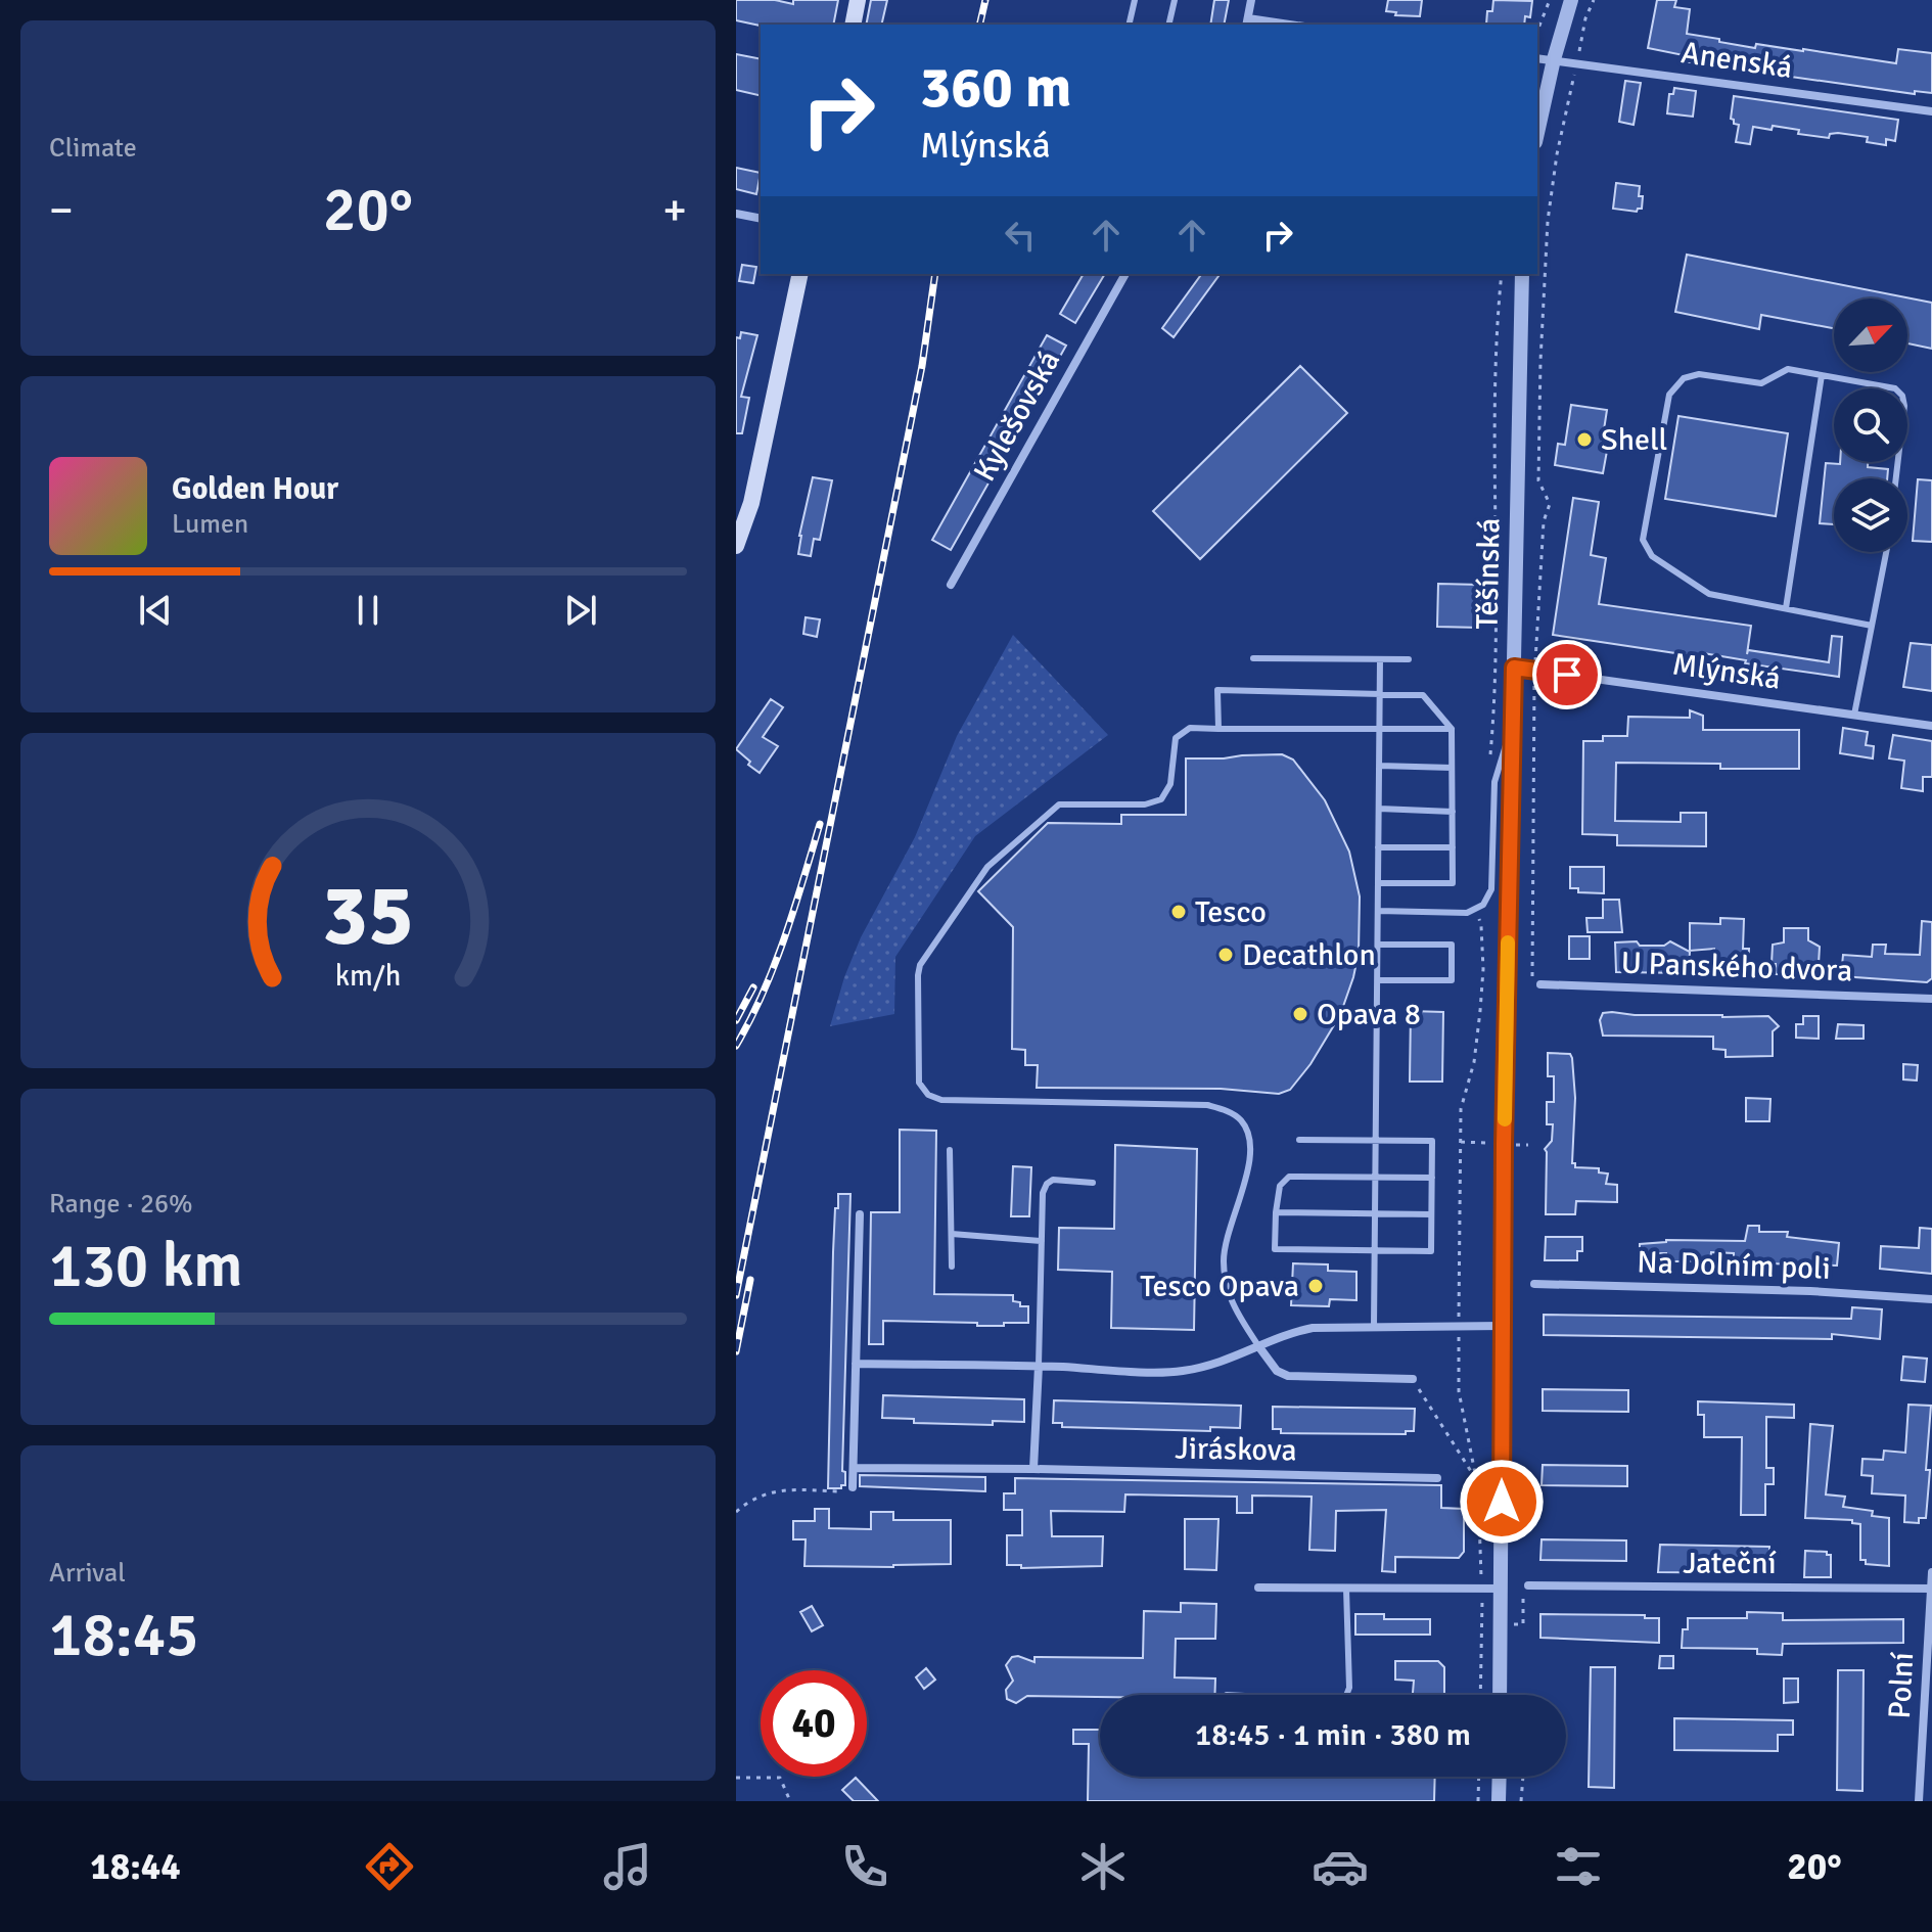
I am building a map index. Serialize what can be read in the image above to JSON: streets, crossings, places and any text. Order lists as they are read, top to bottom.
{
  "streets": {
    "street": [
      "Anenská",
      "Kylešovská",
      "Těšínská",
      "Mlýnská",
      "U Panského dvora",
      "Na Dolním poli",
      "Jiráskova",
      "Jateční",
      "Polní"
    ]
  },
  "crossings": [
    ["Těšínská", "Mlýnská"],
    ["Jateční", "Polní"]
  ],
  "places": [
    "Shell",
    "Tesco",
    "Decathlon",
    "Opava 8",
    "Tesco Opava"
  ],
  "north": "top right",
  "page": {
    "tile": [
      "Climate",
      ["Range · 26%", "130 km"],
      ["Arrival", "18:45"]
    ],
    "turn": ["360 m", "Mlýnská"],
    "heat": ["−", "20°", "+"],
    "song": ["Golden Hour", "Lumen"],
    "limit": "40",
    "trip": "18:45 · 1 min · 380 m",
    "tabs": ["18:44", "20°"],
    "gauge": ["35", "km/h"]
  }
}
